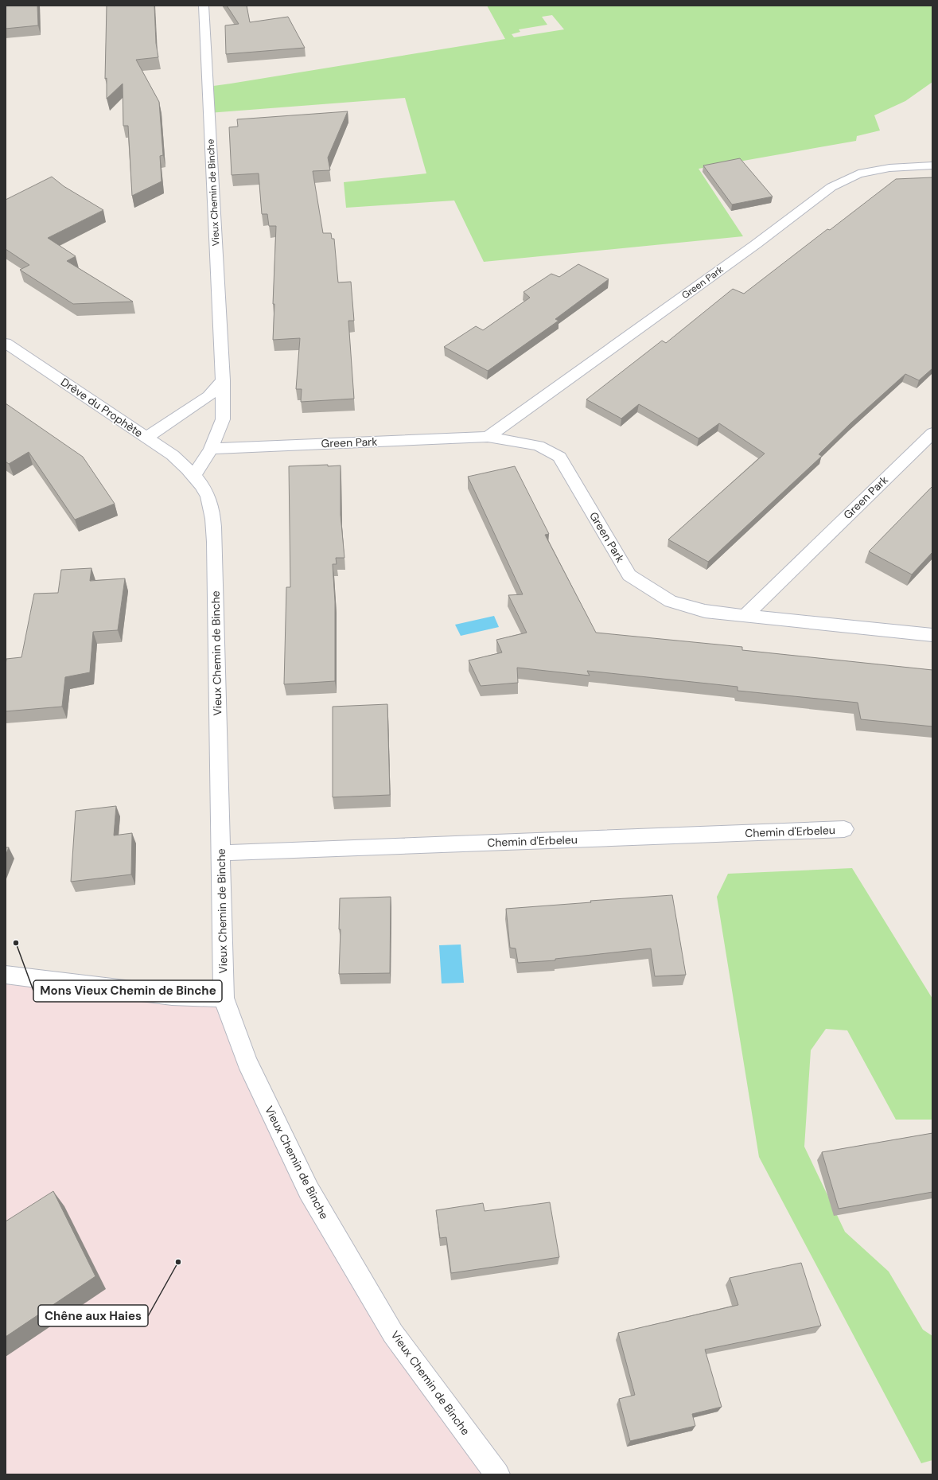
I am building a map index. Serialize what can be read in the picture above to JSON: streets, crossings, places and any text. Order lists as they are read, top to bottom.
{
  "streets": {
    "street": [
      "Vieux Chemin de Binche",
      "Green Park",
      "Drève du Prophète",
      "Chemin d'Erbeleu"
    ]
  },
  "crossings": [
    ["Vieux Chemin de Binche", "Green Park"],
    ["Vieux Chemin de Binche", "Drève du Prophète"],
    ["Vieux Chemin de Binche", "Chemin d'Erbeleu"]
  ],
  "places": ["Mons Vieux Chemin de Binche", "Chêne aux Haies"]
}
